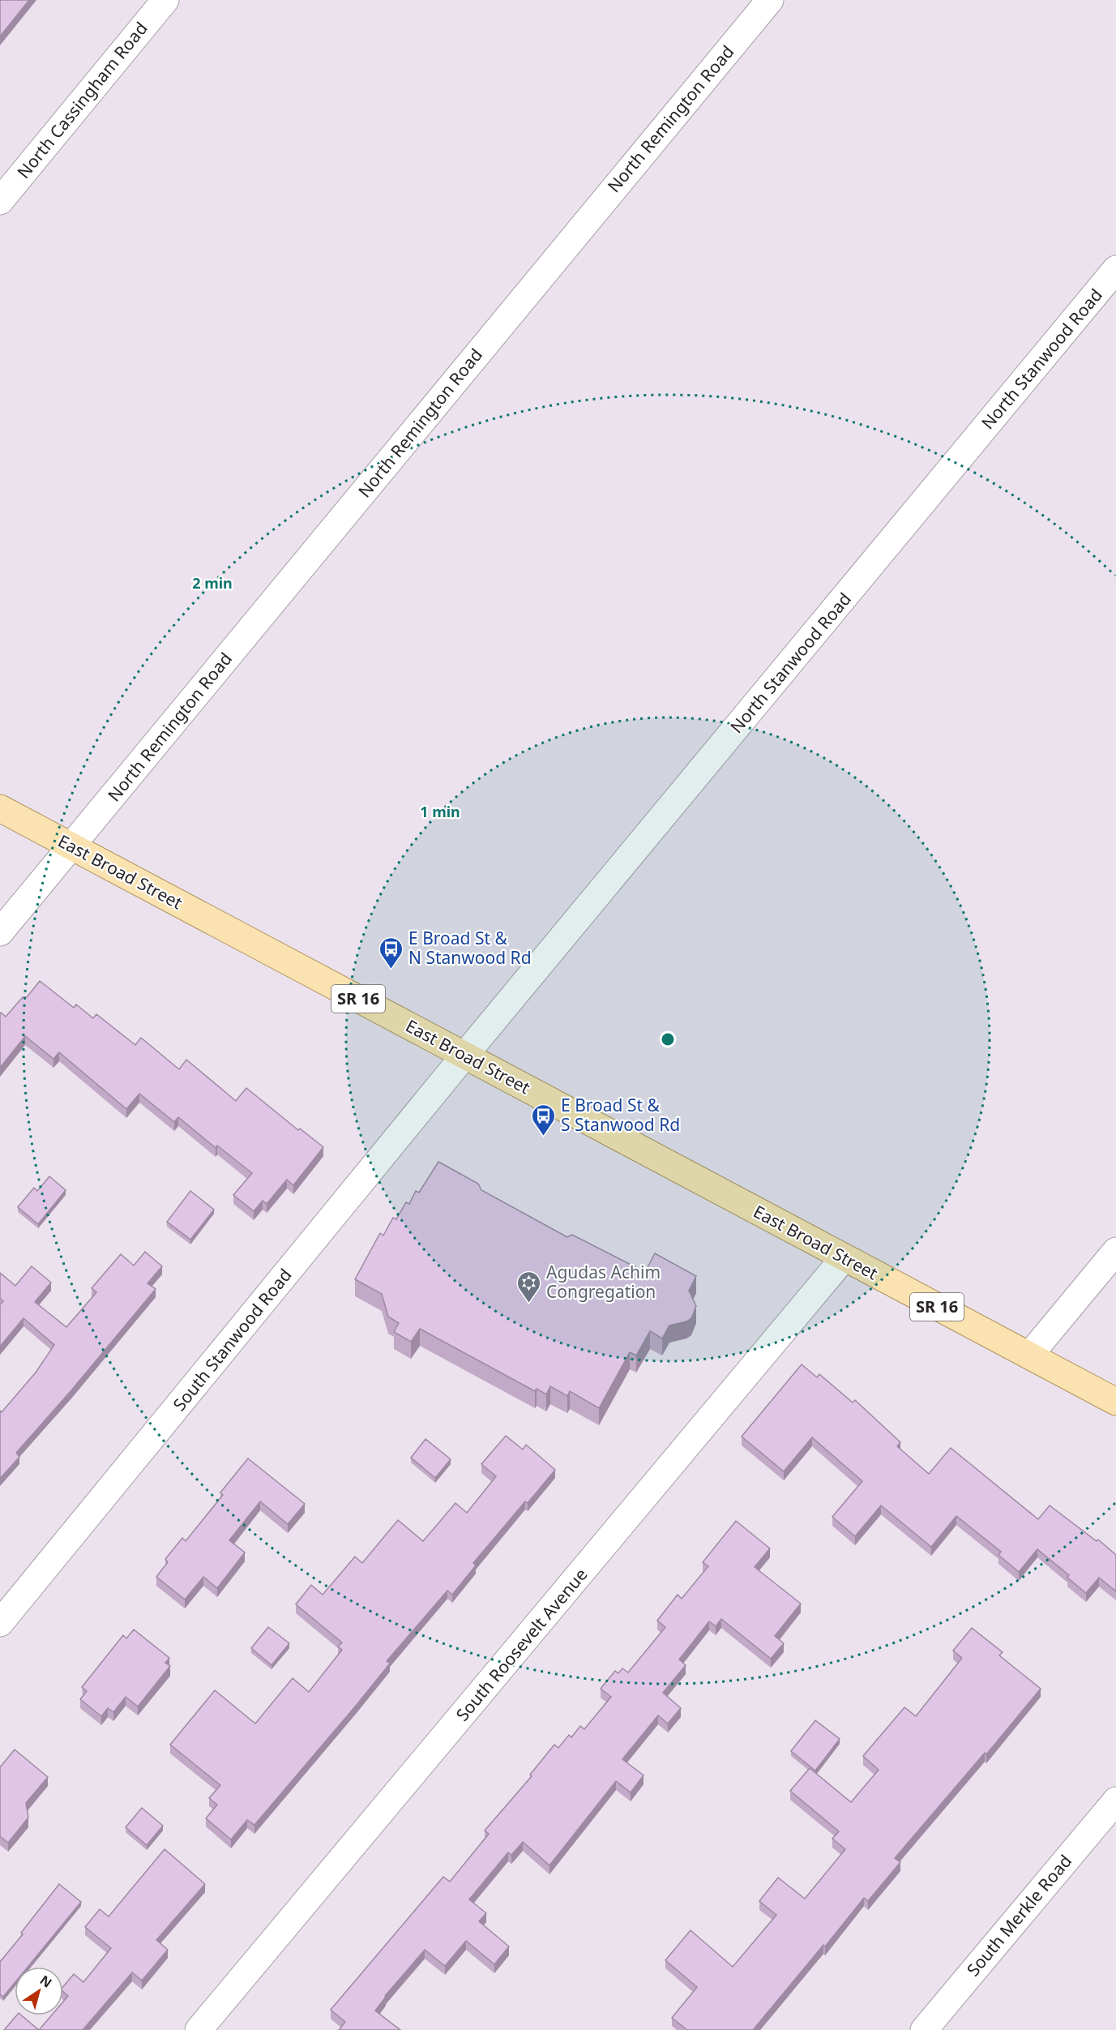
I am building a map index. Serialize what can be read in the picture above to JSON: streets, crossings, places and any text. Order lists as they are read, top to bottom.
{
  "streets": {
    "main road": ["East Broad Street", "SR 16"],
    "street": [
      "North Cassingham Road",
      "North Remington Road",
      "North Stanwood Road",
      "South Stanwood Road",
      "South Roosevelt Avenue",
      "South Merkle Road"
    ]
  },
  "crossings": [
    ["North Remington Road", "East Broad Street"],
    ["North Stanwood Road", "East Broad Street"],
    ["North Stanwood Road", "South Stanwood Road"],
    ["East Broad Street", "South Stanwood Road"],
    ["East Broad Street", "South Roosevelt Avenue"]
  ],
  "places": {
    "bus stop": ["E Broad St & N Stanwood Rd", "E Broad St & S Stanwood Rd"],
    "synagogue": ["Agudas Achim Congregation"]
  },
  "north": "top right",
  "rings": ["2 min", "1 min"]
}
